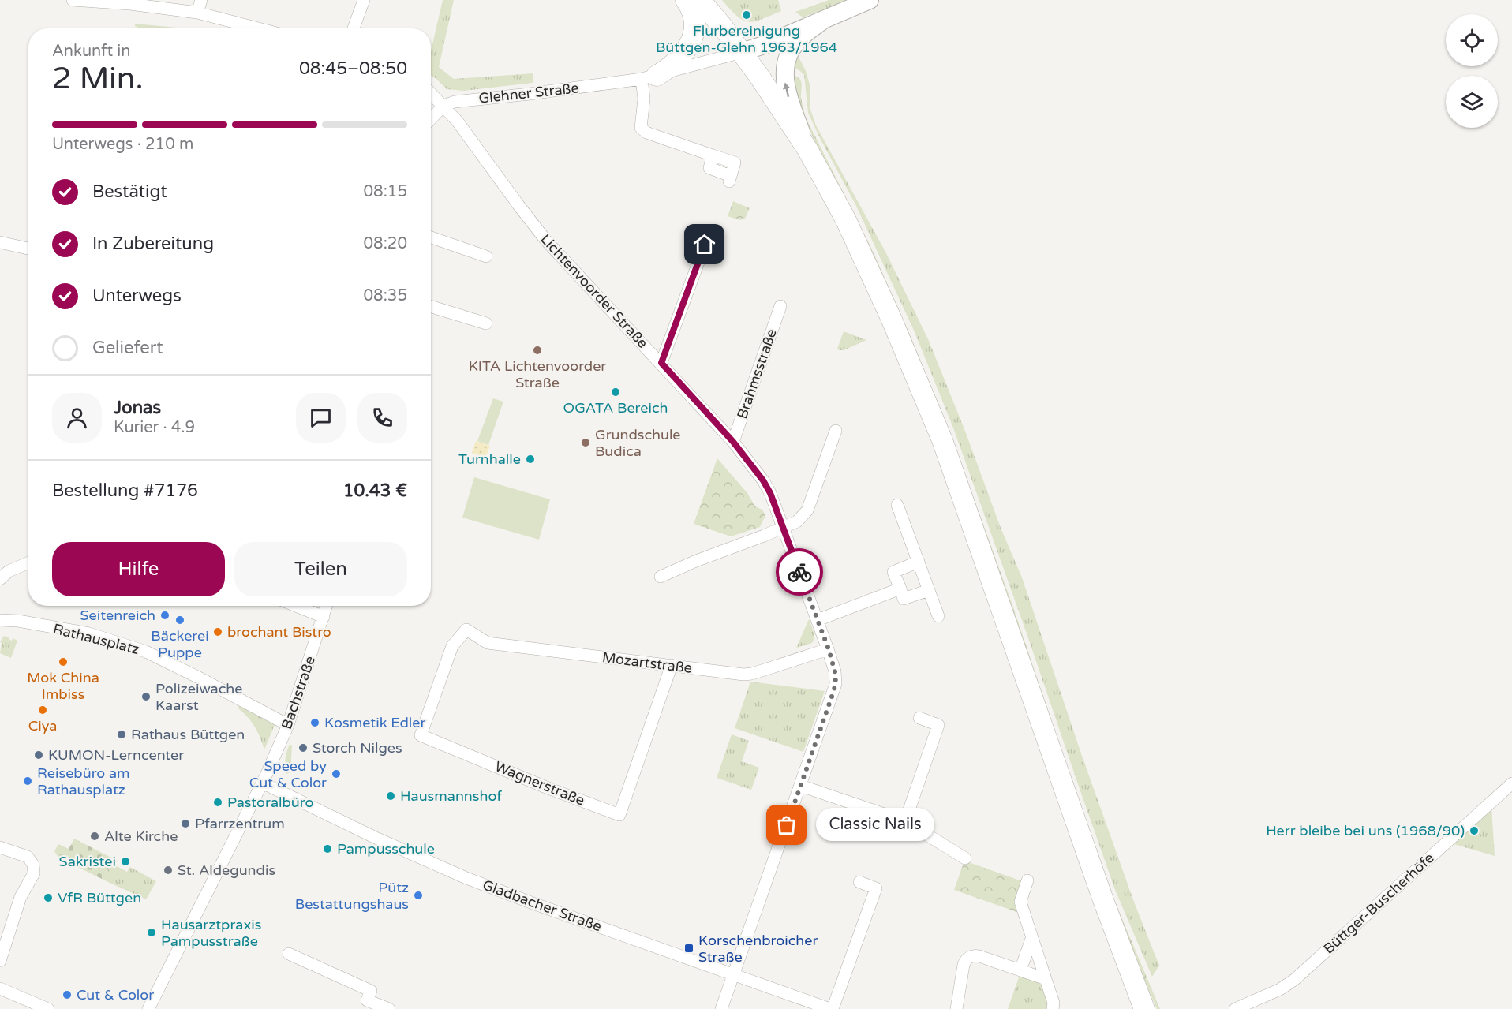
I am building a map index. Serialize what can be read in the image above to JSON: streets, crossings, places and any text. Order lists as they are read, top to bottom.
{
  "streets": {
    "street": [
      "Glehner Straße",
      "Lichtenvoorder Straße",
      "Brahmsstraße",
      "Rathausplatz",
      "Mozartstraße",
      "Bachstraße",
      "Wagnerstraße",
      "Büttger-Buscherhöfe",
      "Gladbacher Straße"
    ]
  },
  "crossings": [
    ["Glehner Straße", "Lichtenvoorder Straße"],
    ["Lichtenvoorder Straße", "Brahmsstraße"],
    ["Lichtenvoorder Straße", "Mozartstraße"],
    ["Lichtenvoorder Straße", "Gladbacher Straße"],
    ["Rathausplatz", "Bachstraße"],
    ["Mozartstraße", "Wagnerstraße"],
    ["Bachstraße", "Gladbacher Straße"]
  ],
  "places": {
    "other": [
      "Flurbereinigung Büttgen-Glehn 1963/1964",
      "KITA Lichtenvoorder Straße",
      "OGATA Bereich",
      "Grundschule Budica",
      "Turnhalle",
      "Seitenreich",
      "Bäckerei Puppe",
      "brochant Bistro",
      "Mok China Imbiss",
      "Polizeiwache Kaarst",
      "Ciya",
      "Kosmetik Edler",
      "Rathaus Büttgen",
      "Storch Nilges",
      "KUMON-Lerncenter",
      "Speed by Cut & Color",
      "Reisebüro am Rathausplatz",
      "Hausmannshof",
      "Pastoralbüro",
      "Pfarrzentrum",
      "Classic Nails",
      "Herr bleibe bei uns (1968/90)",
      "Alte Kirche",
      "Pampusschule",
      "Sakristei",
      "St. Aldegundis",
      "Pütz Bestattungshaus",
      "VfR Büttgen",
      "Hausarztpraxis Pampusstraße",
      "Cut & Color"
    ],
    "transit": ["Korschenbroicher Straße"]
  },
  "page": {
    "heading": ["2 Min.", "Ankunft in", "08:45–08:50"],
    "panel": [
      "Jonas",
      "Kurier · 4.9",
      "Bestellung #7176",
      "10.43 €"
    ],
    "bar": "Unterwegs · 210 m",
    "list": [
      ["Bestätigt", "08:15"],
      ["In Zubereitung", "08:20"],
      ["Unterwegs", "08:35"],
      "Geliefert"
    ],
    "buttons": ["Hilfe", "Teilen"],
    "bubble": "Classic Nails"
  }
}
